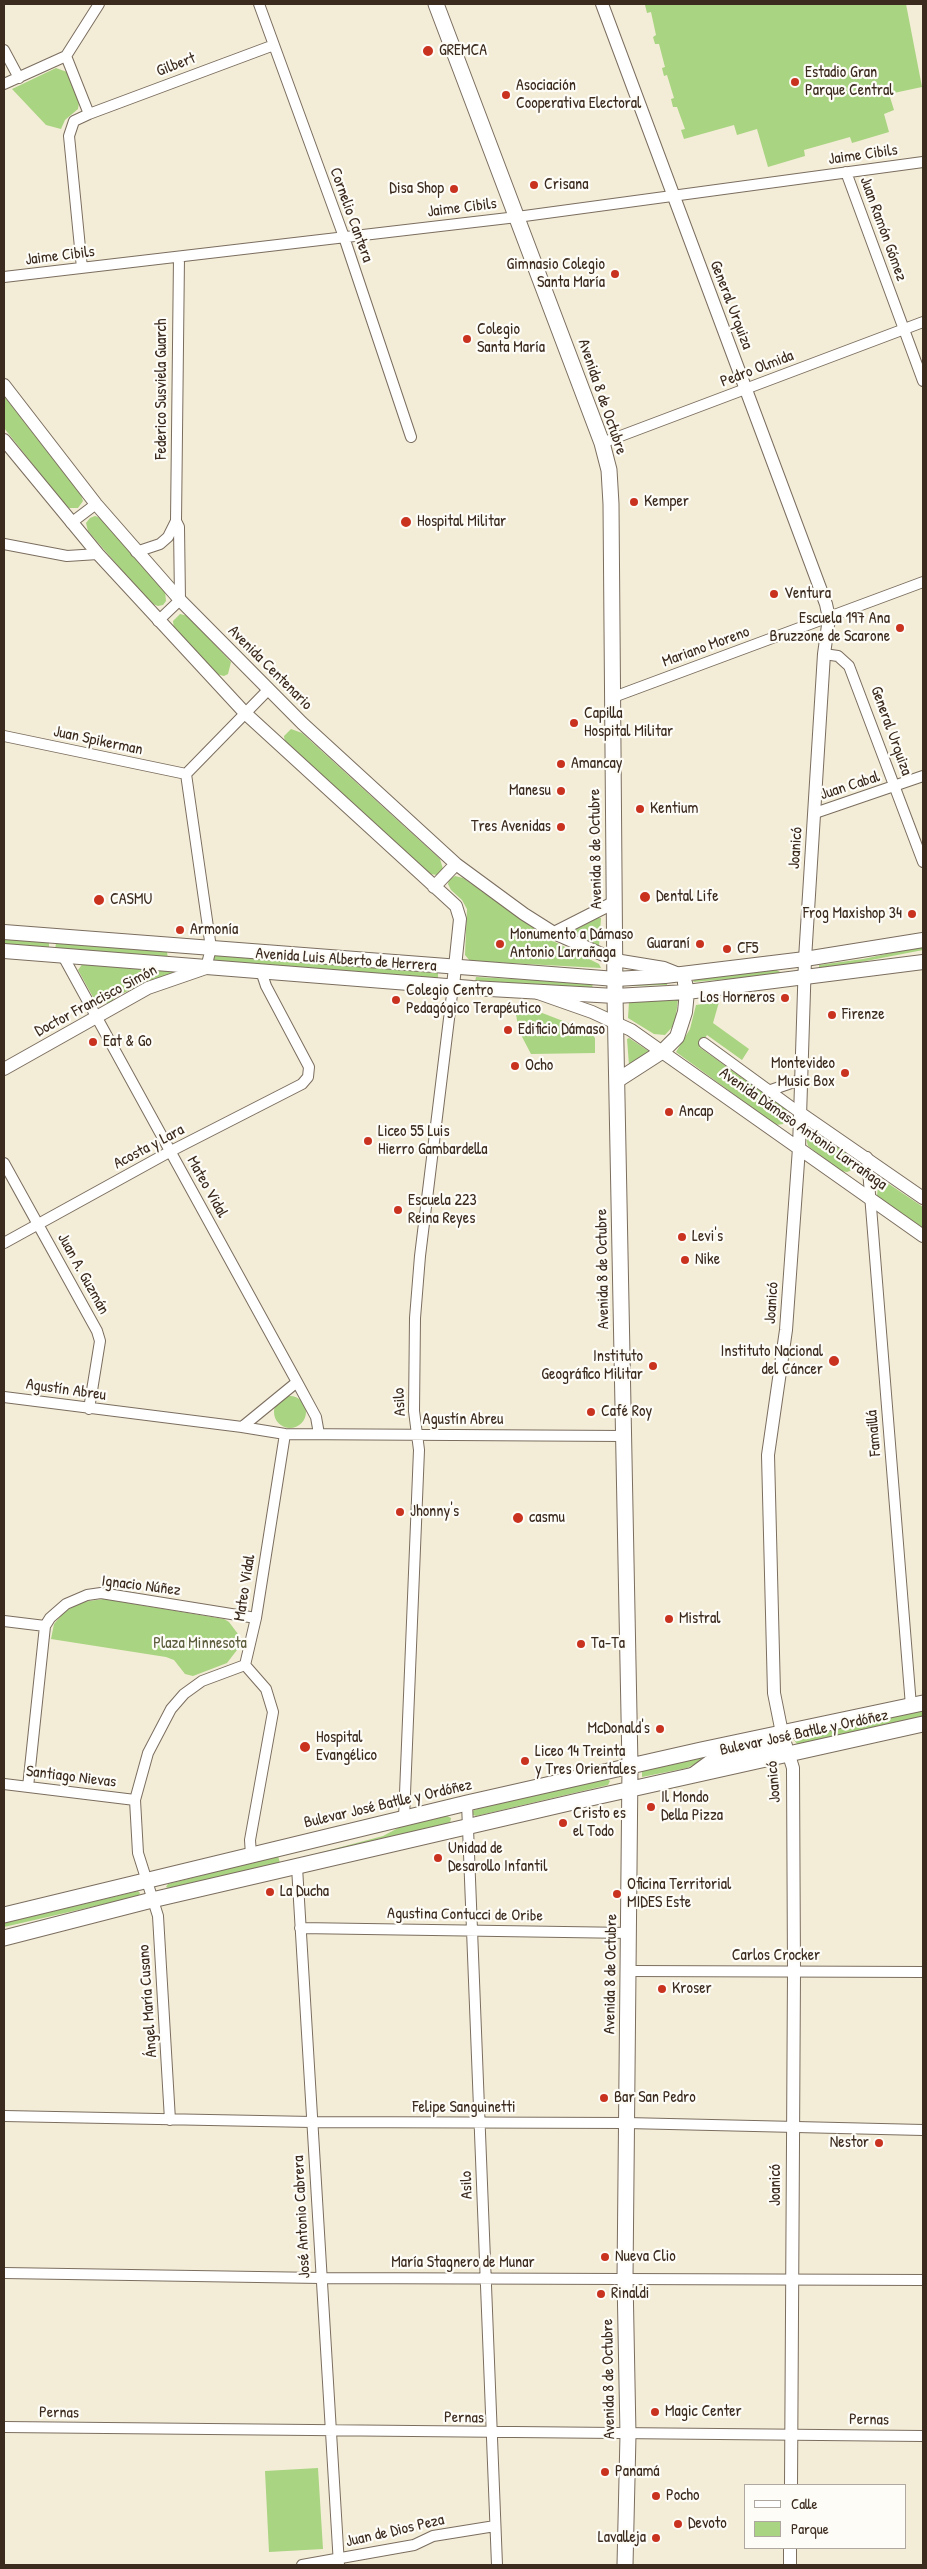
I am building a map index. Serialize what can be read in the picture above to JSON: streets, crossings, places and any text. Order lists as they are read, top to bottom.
{
  "streets": {
    "main road": ["Avenida 8 de Octubre", "Avenida Luis Alberto de Herrera", "Bulevar José Batlle y Ordóñez"],
    "street": [
      "Gilbert",
      "Jaime Cibils",
      "Cornelio Cantera",
      "Juan Ramón Gómez",
      "General Urquiza",
      "Pedro Olmida",
      "Federico Susviela Guarch",
      "Mariano Moreno",
      "Avenida Centenario",
      "Juan Spikerman",
      "Juan Cabal",
      "Joanicó",
      "Doctor Francisco Simón",
      "Avenida Dámaso Antonio Larrañaga",
      "Acosta y Lara",
      "Mateo Vidal",
      "Juan A. Guzmán",
      "Agustín Abreu",
      "Asilo",
      "Famaillá",
      "Ignacio Núñez",
      "Santiago Nievas",
      "Agustina Contucci de Oribe",
      "Carlos Crocker",
      "Ángel María Cusano",
      "Felipe Sanguinetti",
      "José Antonio Cabrera",
      "María Stagnero de Munar",
      "Pernas",
      "Juan de Dios Peza"
    ]
  },
  "crossings": [
    ["Gilbert", "Cornelio Cantera"],
    ["Jaime Cibils", "Cornelio Cantera"],
    ["Jaime Cibils", "Juan Ramón Gómez"],
    ["Jaime Cibils", "General Urquiza"],
    ["Jaime Cibils", "Federico Susviela Guarch"],
    ["Jaime Cibils", "Avenida 8 de Octubre"],
    ["Juan Ramón Gómez", "Pedro Olmida"],
    ["General Urquiza", "Pedro Olmida"],
    ["General Urquiza", "Mariano Moreno"],
    ["General Urquiza", "Juan Cabal"],
    ["General Urquiza", "Joanicó"],
    ["Pedro Olmida", "Avenida 8 de Octubre"],
    ["Federico Susviela Guarch", "Avenida Centenario"],
    ["Avenida 8 de Octubre", "Mariano Moreno"],
    ["Avenida 8 de Octubre", "Avenida Centenario"],
    ["Avenida 8 de Octubre", "Avenida Luis Alberto de Herrera"],
    ["Avenida 8 de Octubre", "Avenida Dámaso Antonio Larrañaga"],
    ["Avenida 8 de Octubre", "Agustín Abreu"],
    ["Avenida 8 de Octubre", "Bulevar José Batlle y Ordóñez"],
    ["Avenida 8 de Octubre", "Agustina Contucci de Oribe"],
    ["Avenida 8 de Octubre", "Carlos Crocker"],
    ["Avenida 8 de Octubre", "Felipe Sanguinetti"],
    ["Avenida 8 de Octubre", "María Stagnero de Munar"],
    ["Avenida 8 de Octubre", "Pernas"],
    ["Mariano Moreno", "Joanicó"],
    ["Avenida Centenario", "Avenida Luis Alberto de Herrera"],
    ["Juan Cabal", "Joanicó"],
    ["Joanicó", "Avenida Luis Alberto de Herrera"],
    ["Joanicó", "Avenida Dámaso Antonio Larrañaga"],
    ["Joanicó", "Bulevar José Batlle y Ordóñez"],
    ["Joanicó", "Carlos Crocker"],
    ["Joanicó", "Felipe Sanguinetti"],
    ["Joanicó", "María Stagnero de Munar"],
    ["Joanicó", "Pernas"],
    ["Avenida Luis Alberto de Herrera", "Doctor Francisco Simón"],
    ["Avenida Luis Alberto de Herrera", "Avenida Dámaso Antonio Larrañaga"],
    ["Avenida Luis Alberto de Herrera", "Acosta y Lara"],
    ["Avenida Luis Alberto de Herrera", "Mateo Vidal"],
    ["Avenida Luis Alberto de Herrera", "Asilo"],
    ["Doctor Francisco Simón", "Mateo Vidal"],
    ["Avenida Dámaso Antonio Larrañaga", "Famaillá"],
    ["Acosta y Lara", "Mateo Vidal"],
    ["Acosta y Lara", "Juan A. Guzmán"],
    ["Mateo Vidal", "Agustín Abreu"],
    ["Mateo Vidal", "Ignacio Núñez"],
    ["Mateo Vidal", "Ángel María Cusano"],
    ["Juan A. Guzmán", "Agustín Abreu"],
    ["Agustín Abreu", "Asilo"],
    ["Asilo", "Bulevar José Batlle y Ordóñez"],
    ["Asilo", "Agustina Contucci de Oribe"],
    ["Asilo", "Felipe Sanguinetti"],
    ["Asilo", "María Stagnero de Munar"],
    ["Asilo", "Pernas"],
    ["Asilo", "Juan de Dios Peza"],
    ["Famaillá", "Bulevar José Batlle y Ordóñez"],
    ["Bulevar José Batlle y Ordóñez", "Ángel María Cusano"],
    ["Bulevar José Batlle y Ordóñez", "José Antonio Cabrera"],
    ["Santiago Nievas", "Ángel María Cusano"],
    ["Agustina Contucci de Oribe", "José Antonio Cabrera"],
    ["Ángel María Cusano", "Felipe Sanguinetti"],
    ["Felipe Sanguinetti", "José Antonio Cabrera"],
    ["José Antonio Cabrera", "María Stagnero de Munar"],
    ["José Antonio Cabrera", "Pernas"],
    ["José Antonio Cabrera", "Juan de Dios Peza"]
  ],
  "parks": ["Plaza Minnesota"],
  "places": [
    "GREMCA",
    "Estadio Gran Parque Central",
    "Asociación Cooperativa Electoral",
    "Crisana",
    "Disa Shop",
    "Gimnasio Colegio Santa María",
    "Colegio Santa María",
    "Kemper",
    "Hospital Militar",
    "Ventura",
    "Escuela 197 Ana Bruzzone de Scarone",
    "Capilla Hospital Militar",
    "Amancay",
    "Manesu",
    "Kentium",
    "Tres Avenidas",
    "Dental Life",
    "CASMU",
    "Frog Maxishop 34",
    "Armonía",
    "Monumento a Dámaso Antonio Larrañaga",
    "Guaraní",
    "CF5",
    "Los Horneros",
    "Colegio Centro Pedagógico Terapéutico",
    "Firenze",
    "Edificio Dámaso",
    "Eat & Go",
    "Ocho",
    "Montevideo Music Box",
    "Ancap",
    "Liceo 55 Luis Hierro Gambardella",
    "Escuela 223 Reina Reyes",
    "Levi's",
    "Nike",
    "Instituto Nacional del Cáncer",
    "Instituto Geográfico Militar",
    "Café Roy",
    "Jhonny's",
    "casmu",
    "Mistral",
    "Ta-Ta",
    "McDonald's",
    "Hospital Evangélico",
    "Liceo 14 Treinta y Tres Orientales",
    "Il Mondo Della Pizza",
    "Cristo es el Todo",
    "Unidad de Desarollo Infantil",
    "La Ducha",
    "Oficina Territorial MIDES Este",
    "Kroser",
    "Bar San Pedro",
    "Nestor",
    "Nueva Clio",
    "Rinaldi",
    "Magic Center",
    "Panamá",
    "Pocho",
    "Devoto",
    "Lavalleja"
  ],
  "legend": ["Calle", "Parque"]
}
